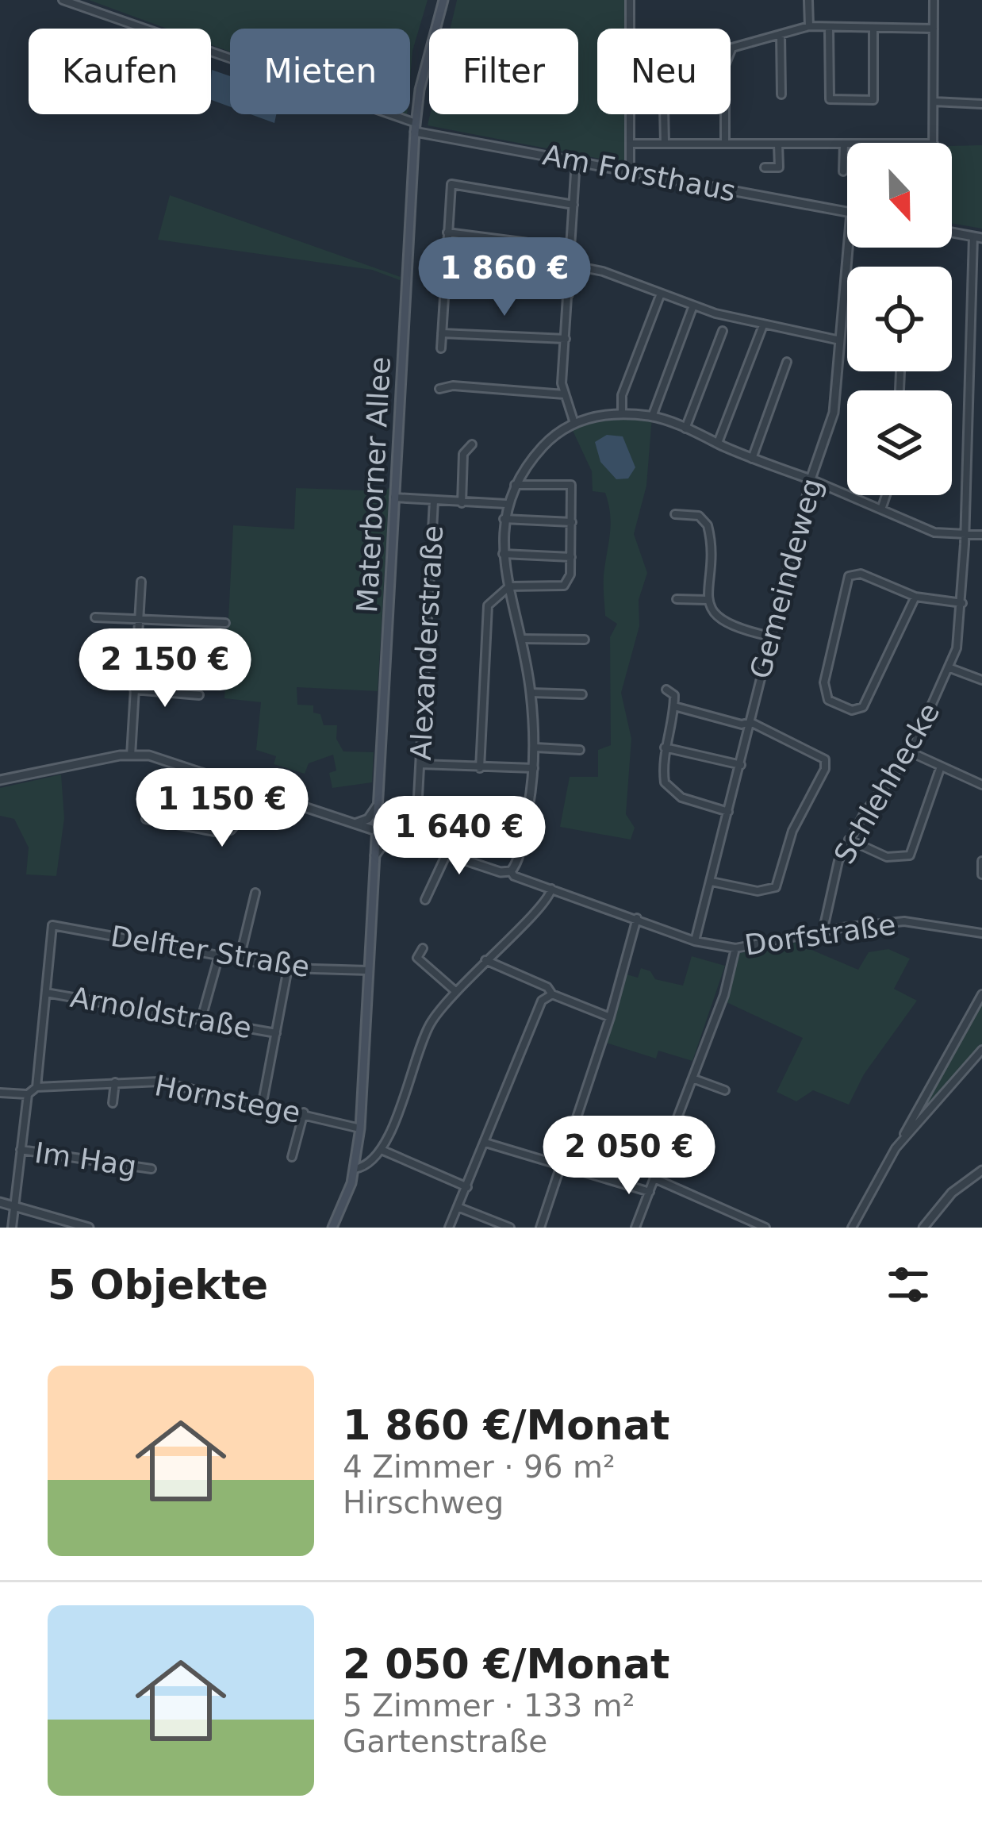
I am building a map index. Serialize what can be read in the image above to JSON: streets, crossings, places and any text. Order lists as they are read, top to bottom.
{
  "streets": {
    "main road": ["Materborner Allee"],
    "street": [
      "Am Forsthaus",
      "Gemeindeweg",
      "Alexanderstraße",
      "Schlehhecke",
      "Dorfstraße",
      "Delfter Straße",
      "Arnoldstraße",
      "Hornstege",
      "Im Hag"
    ]
  },
  "crossings": [
    ["Am Forsthaus", "Materborner Allee"],
    ["Materborner Allee", "Dorfstraße"],
    ["Materborner Allee", "Delfter Straße"],
    ["Materborner Allee", "Hornstege"],
    ["Gemeindeweg", "Dorfstraße"],
    ["Alexanderstraße", "Dorfstraße"],
    ["Schlehhecke", "Dorfstraße"],
    ["Delfter Straße", "Arnoldstraße"]
  ],
  "north": "bottom",
  "page": {
    "chip": [
      "Kaufen",
      "Mieten",
      "Filter",
      "Neu"
    ],
    "price": [
      "1 860 €",
      "2 150 €",
      "1 150 €",
      "1 640 €",
      "2 050 €"
    ],
    "heading": "5 Objekte",
    "list": [
      {
        "name": "1 860 €/Monat",
        "note": "4 Zimmer · 96 m² · Hirschweg"
      },
      {
        "name": "2 050 €/Monat",
        "note": "5 Zimmer · 133 m² · Gartenstraße"
      }
    ]
  }
}
